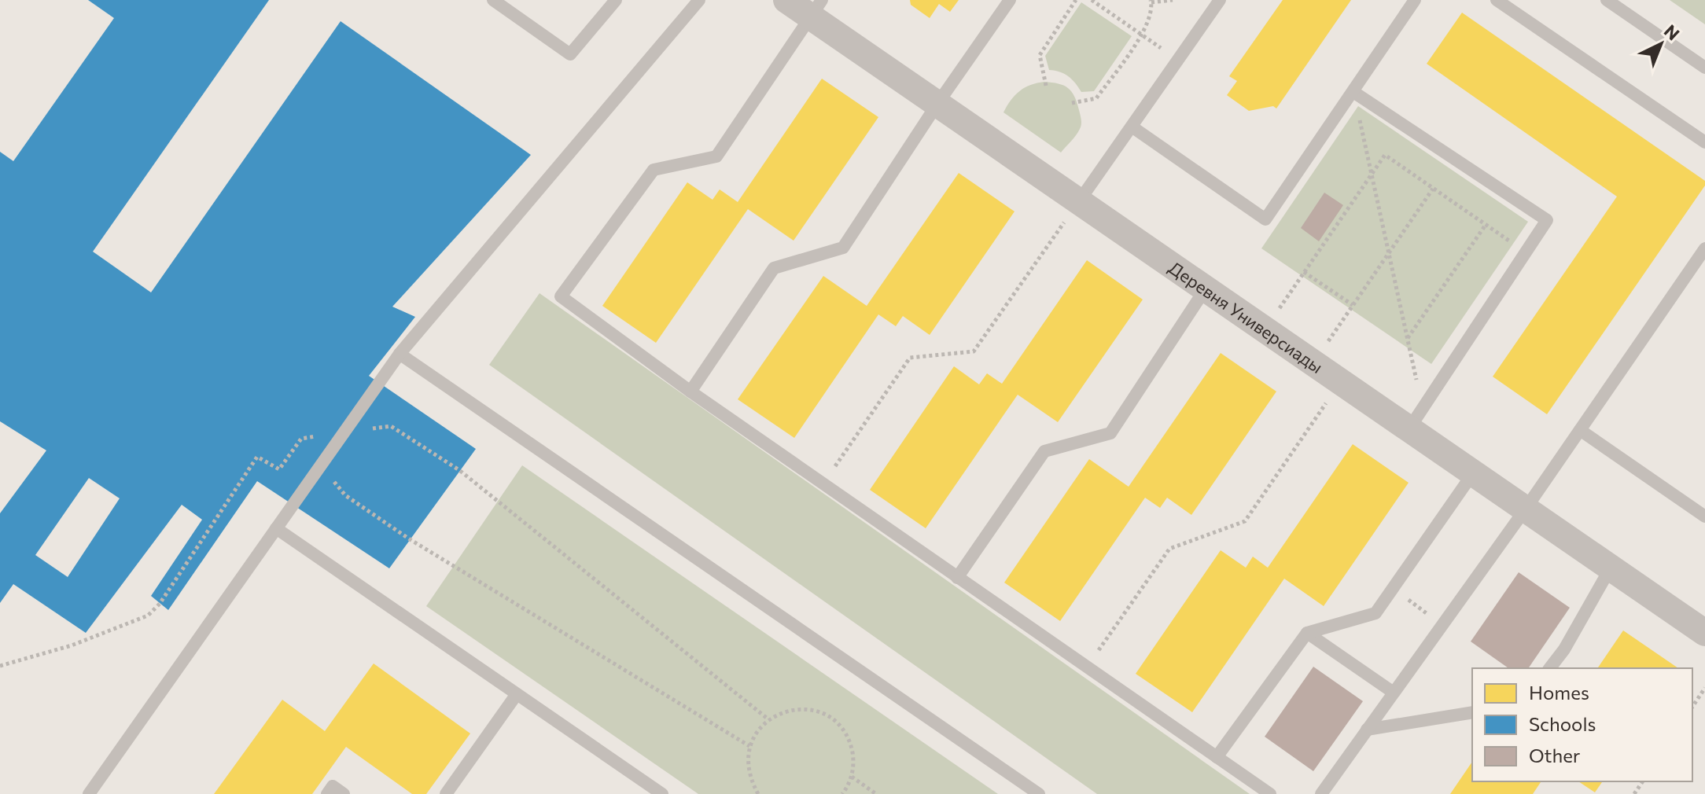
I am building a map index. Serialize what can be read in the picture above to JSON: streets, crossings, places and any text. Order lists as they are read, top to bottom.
{
  "streets": {
    "street": ["Деревня Универсиады"]
  },
  "legend": ["Homes", "Schools", "Other"],
  "north": "top right"
}
